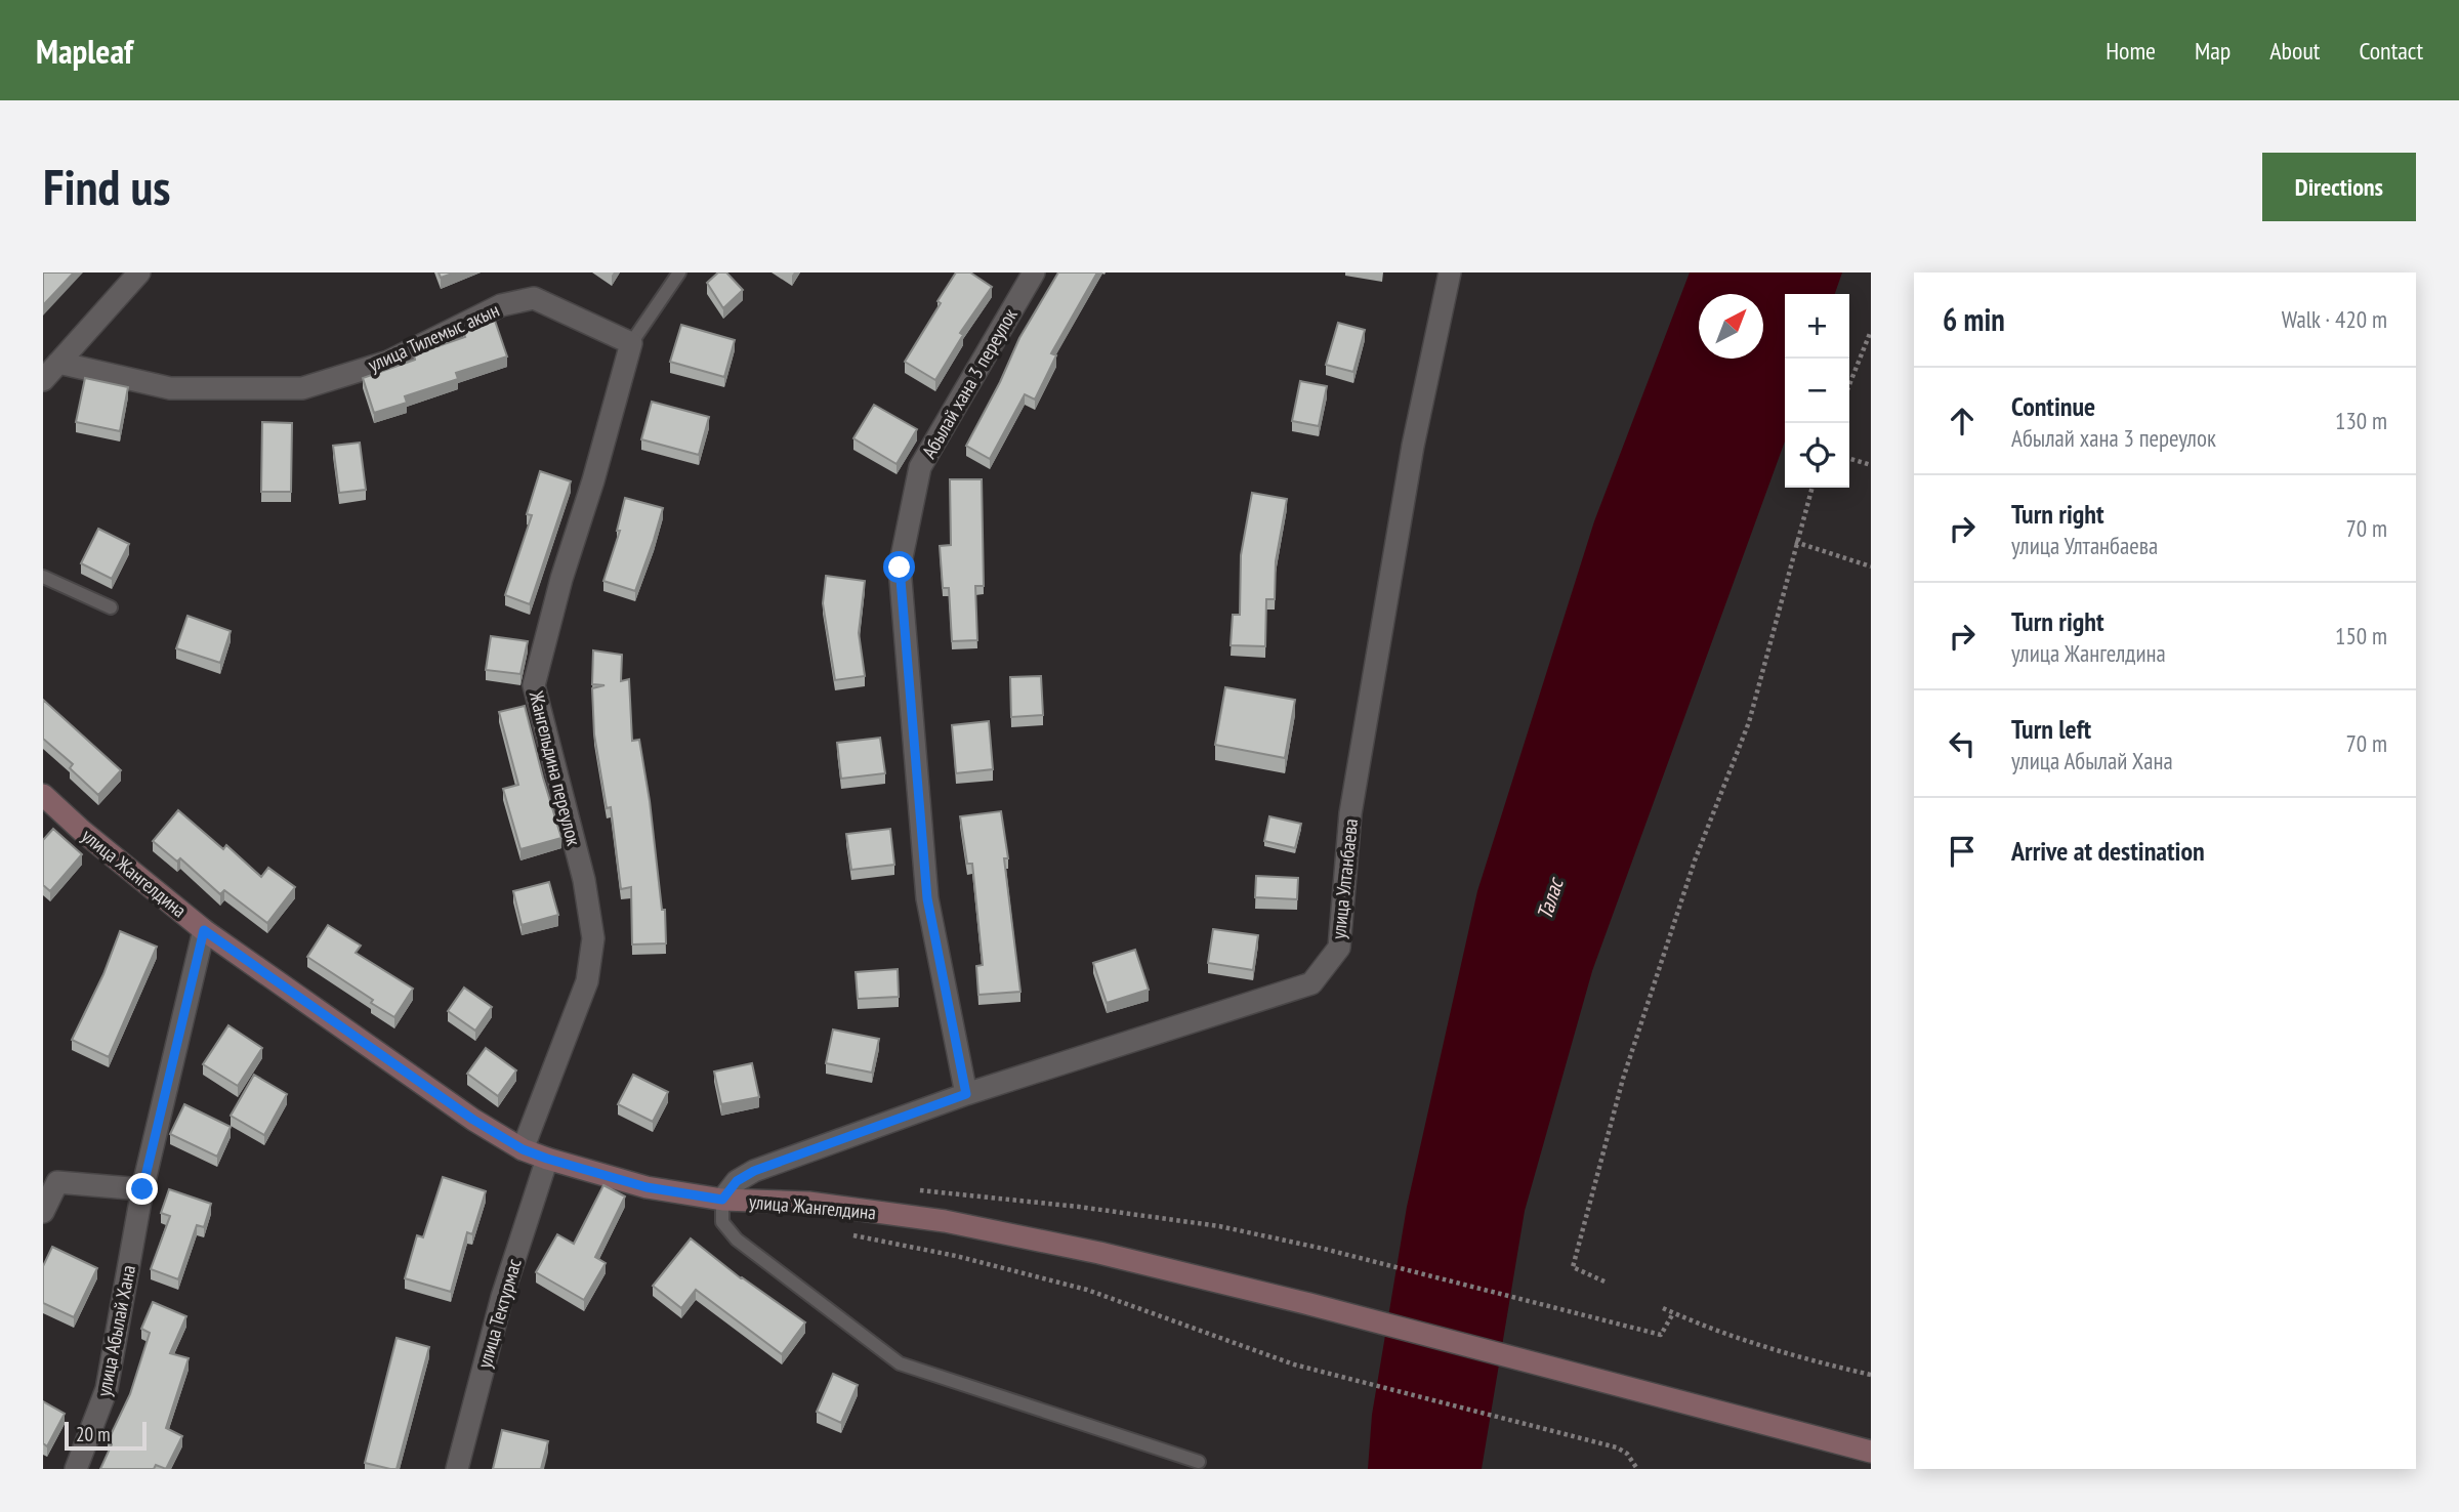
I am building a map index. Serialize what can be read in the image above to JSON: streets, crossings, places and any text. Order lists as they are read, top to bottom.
{
  "streets": {
    "street": [
      "улица Тилемыс акын",
      "Абылай хана 3 переулок",
      "Жангельдина переулок",
      "улица Жангелдина",
      "улица Ултанбаева",
      "улица Тектурмас",
      "улица Абылай Хана"
    ]
  },
  "crossings": [
    ["улица Тилемыс акын", "Жангельдина переулок"],
    ["Абылай хана 3 переулок", "улица Ултанбаева"],
    ["Жангельдина переулок", "улица Жангелдина"],
    ["улица Жангелдина", "улица Ултанбаева"],
    ["улица Жангелдина", "улица Тектурмас"],
    ["улица Жангелдина", "улица Абылай Хана"]
  ],
  "water": ["Талас"],
  "scale_bar": "20 m",
  "north": "top right",
  "page": {
    "header": "Mapleaf",
    "nav": [
      "Home",
      "Map",
      "About",
      "Contact"
    ],
    "buttons": "Directions",
    "title": "Find us",
    "heading": ["6 min", "Walk · 420 m"],
    "map_buttons": ["+", "−"],
    "list": [
      ["Continue", "Абылай хана 3 переулок", "130 m"],
      ["Turn right", "улица Ултанбаева", "70 m"],
      ["Turn right", "улица Жангелдина", "150 m"],
      ["Turn left", "улица Абылай Хана", "70 m"],
      "Arrive at destination"
    ],
    "scale": "20 m"
  }
}
